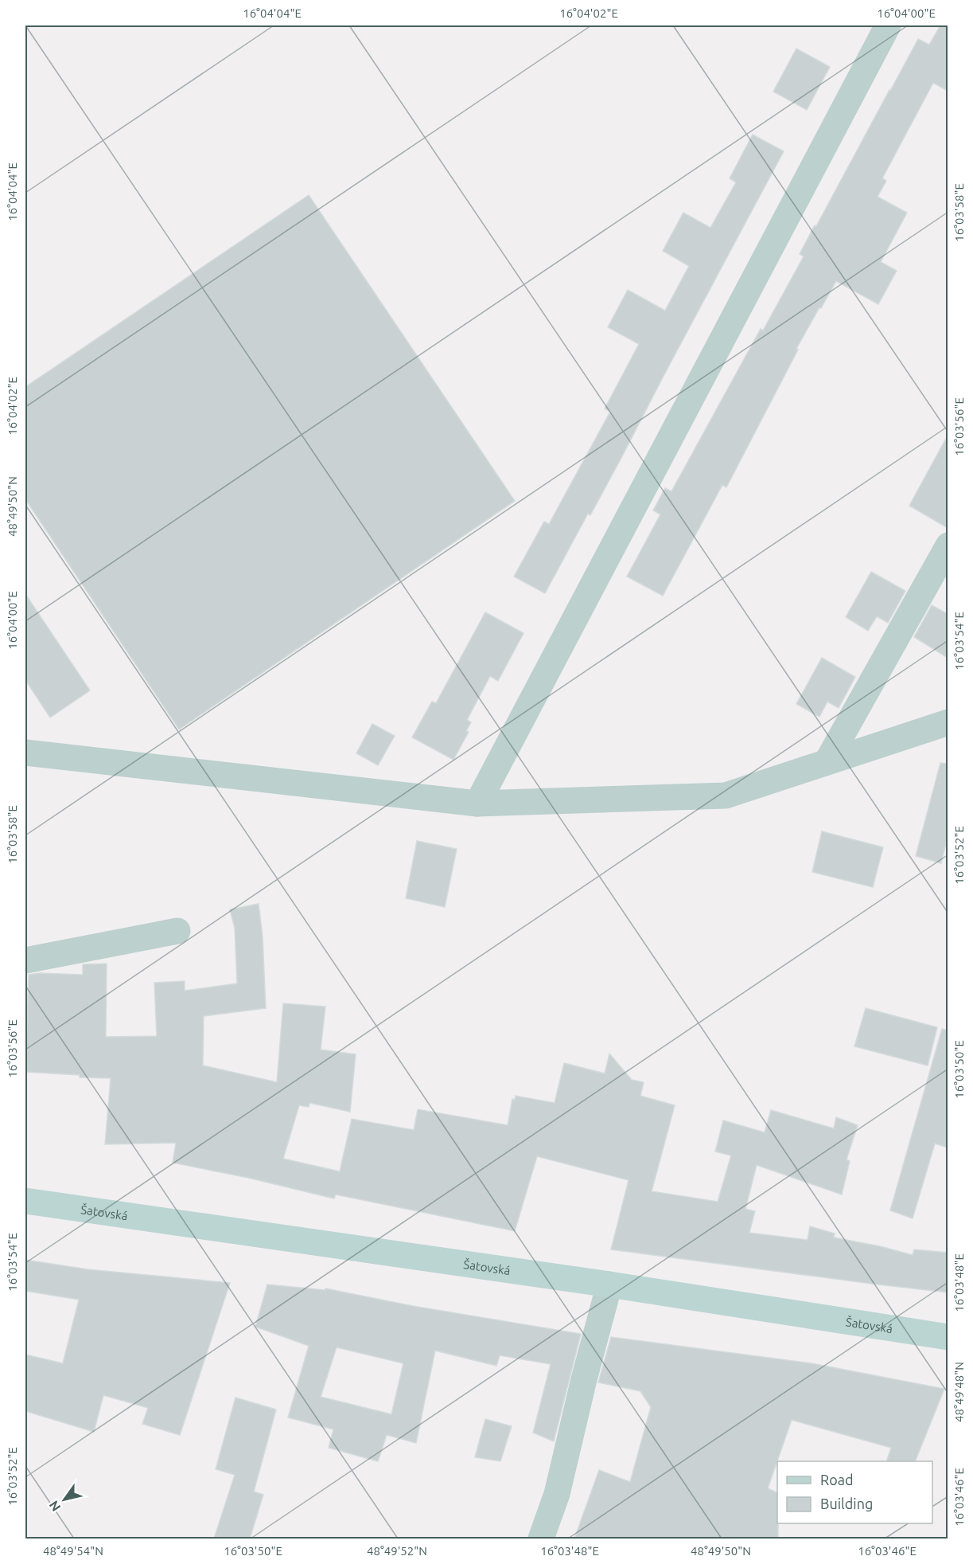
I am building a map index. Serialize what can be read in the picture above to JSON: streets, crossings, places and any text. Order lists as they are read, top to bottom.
{
  "streets": {
    "main road": ["Šatovská"]
  },
  "legend": ["Road", "Building"],
  "north": "bottom left",
  "coordinates": [
    "16°04'04\"E",
    "16°04'02\"E",
    "16°04'00\"E",
    "16°03'58\"E",
    "16°03'56\"E",
    "48°49'50\"N",
    "16°03'54\"E",
    "16°03'52\"E",
    "16°03'50\"E",
    "16°03'48\"E",
    "48°49'48\"N",
    "16°03'46\"E",
    "48°49'54\"N",
    "48°49'52\"N"
  ]
}
